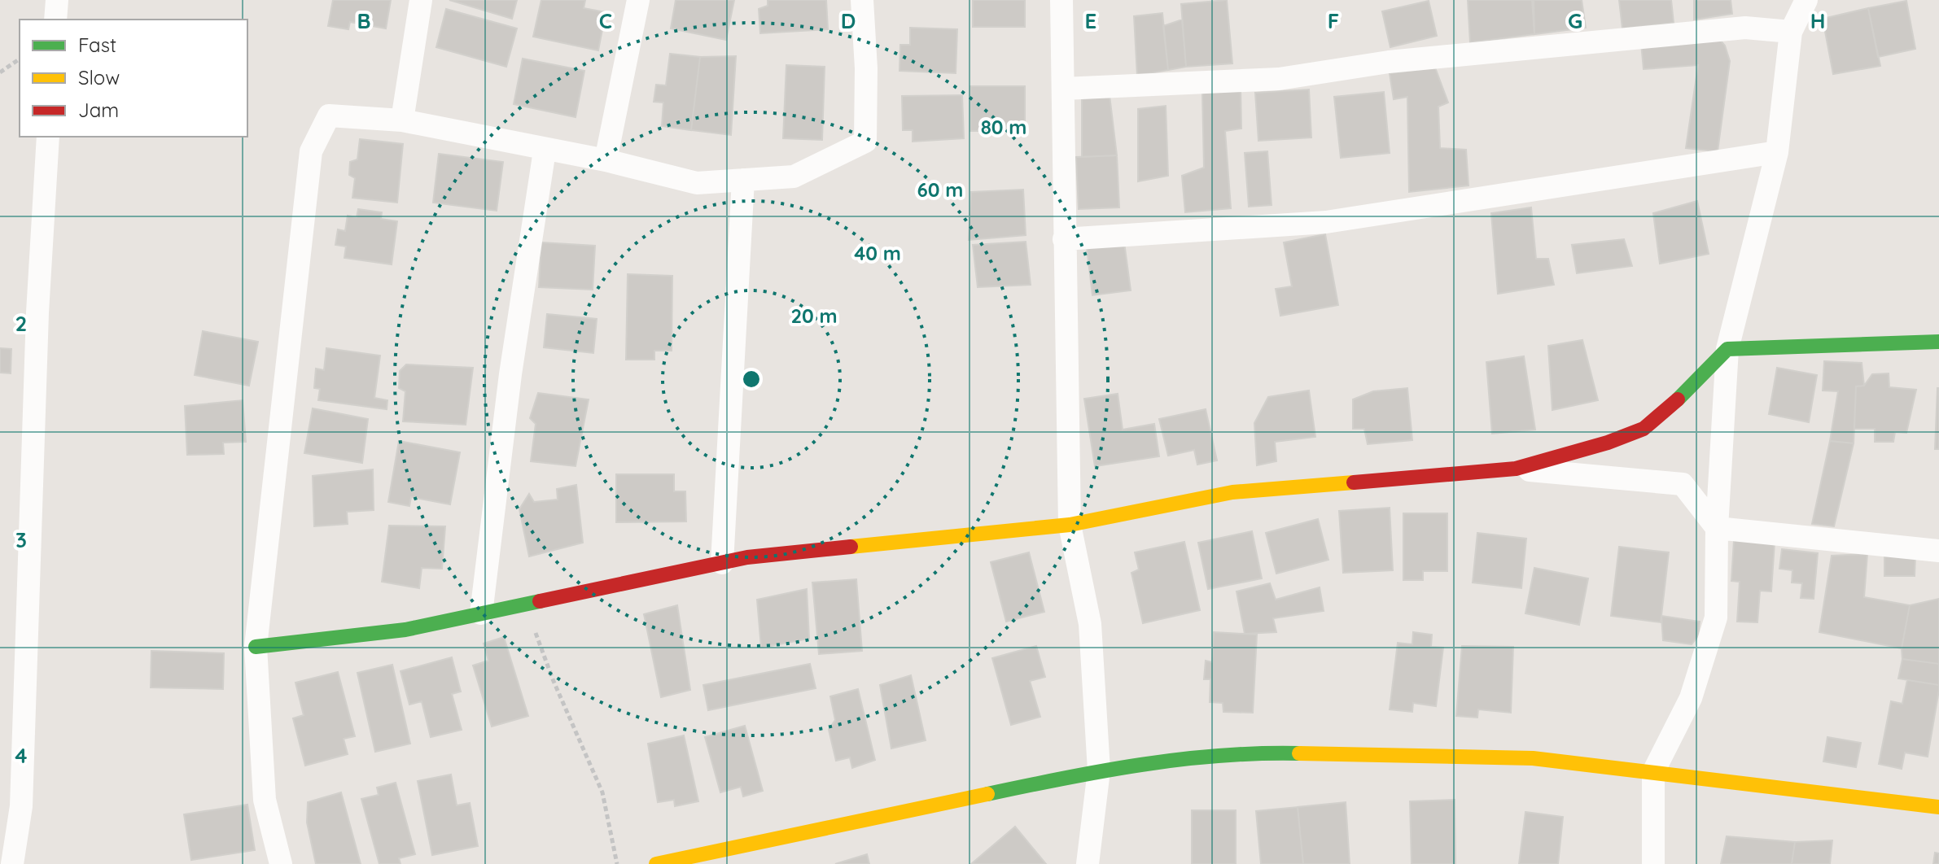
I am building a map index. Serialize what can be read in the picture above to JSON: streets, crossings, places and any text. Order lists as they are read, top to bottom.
{
  "legend": ["Fast", "Slow", "Jam"],
  "grid": {
    "columns": [
      "B",
      "C",
      "D",
      "E",
      "F",
      "G",
      "H"
    ],
    "rows": ["2", "3", "4"]
  },
  "rings": [
    "80 m",
    "60 m",
    "40 m",
    "20 m"
  ]
}
